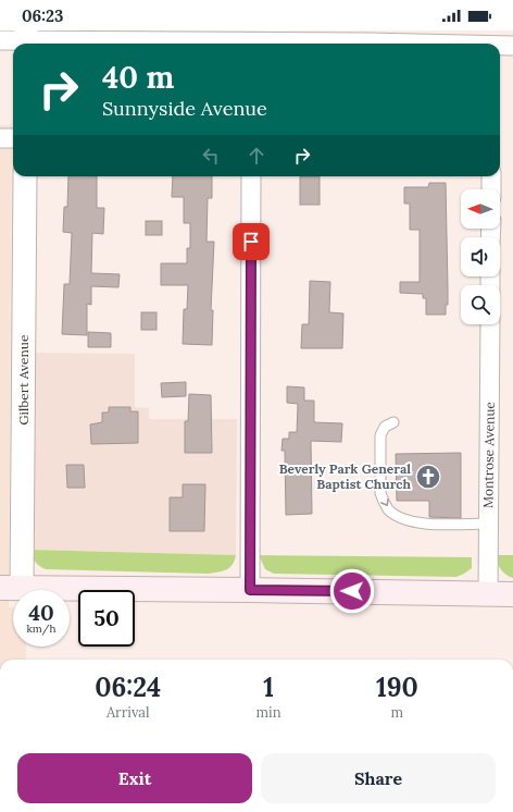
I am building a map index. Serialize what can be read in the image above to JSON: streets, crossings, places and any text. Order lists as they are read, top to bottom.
{
  "streets": {
    "street": ["Gilbert Avenue", "Montrose Avenue"]
  },
  "places": {
    "church": ["Beverly Park General Baptist Church"]
  },
  "north": "left",
  "page": {
    "status": "06:23",
    "turn": ["40 m", "Sunnyside Avenue"],
    "speed": "40 km/h",
    "limit": "50",
    "eta": [
      "06:24",
      "Arrival",
      "1",
      "min",
      "190",
      "m"
    ],
    "buttons": ["Exit", "Share"]
  }
}
